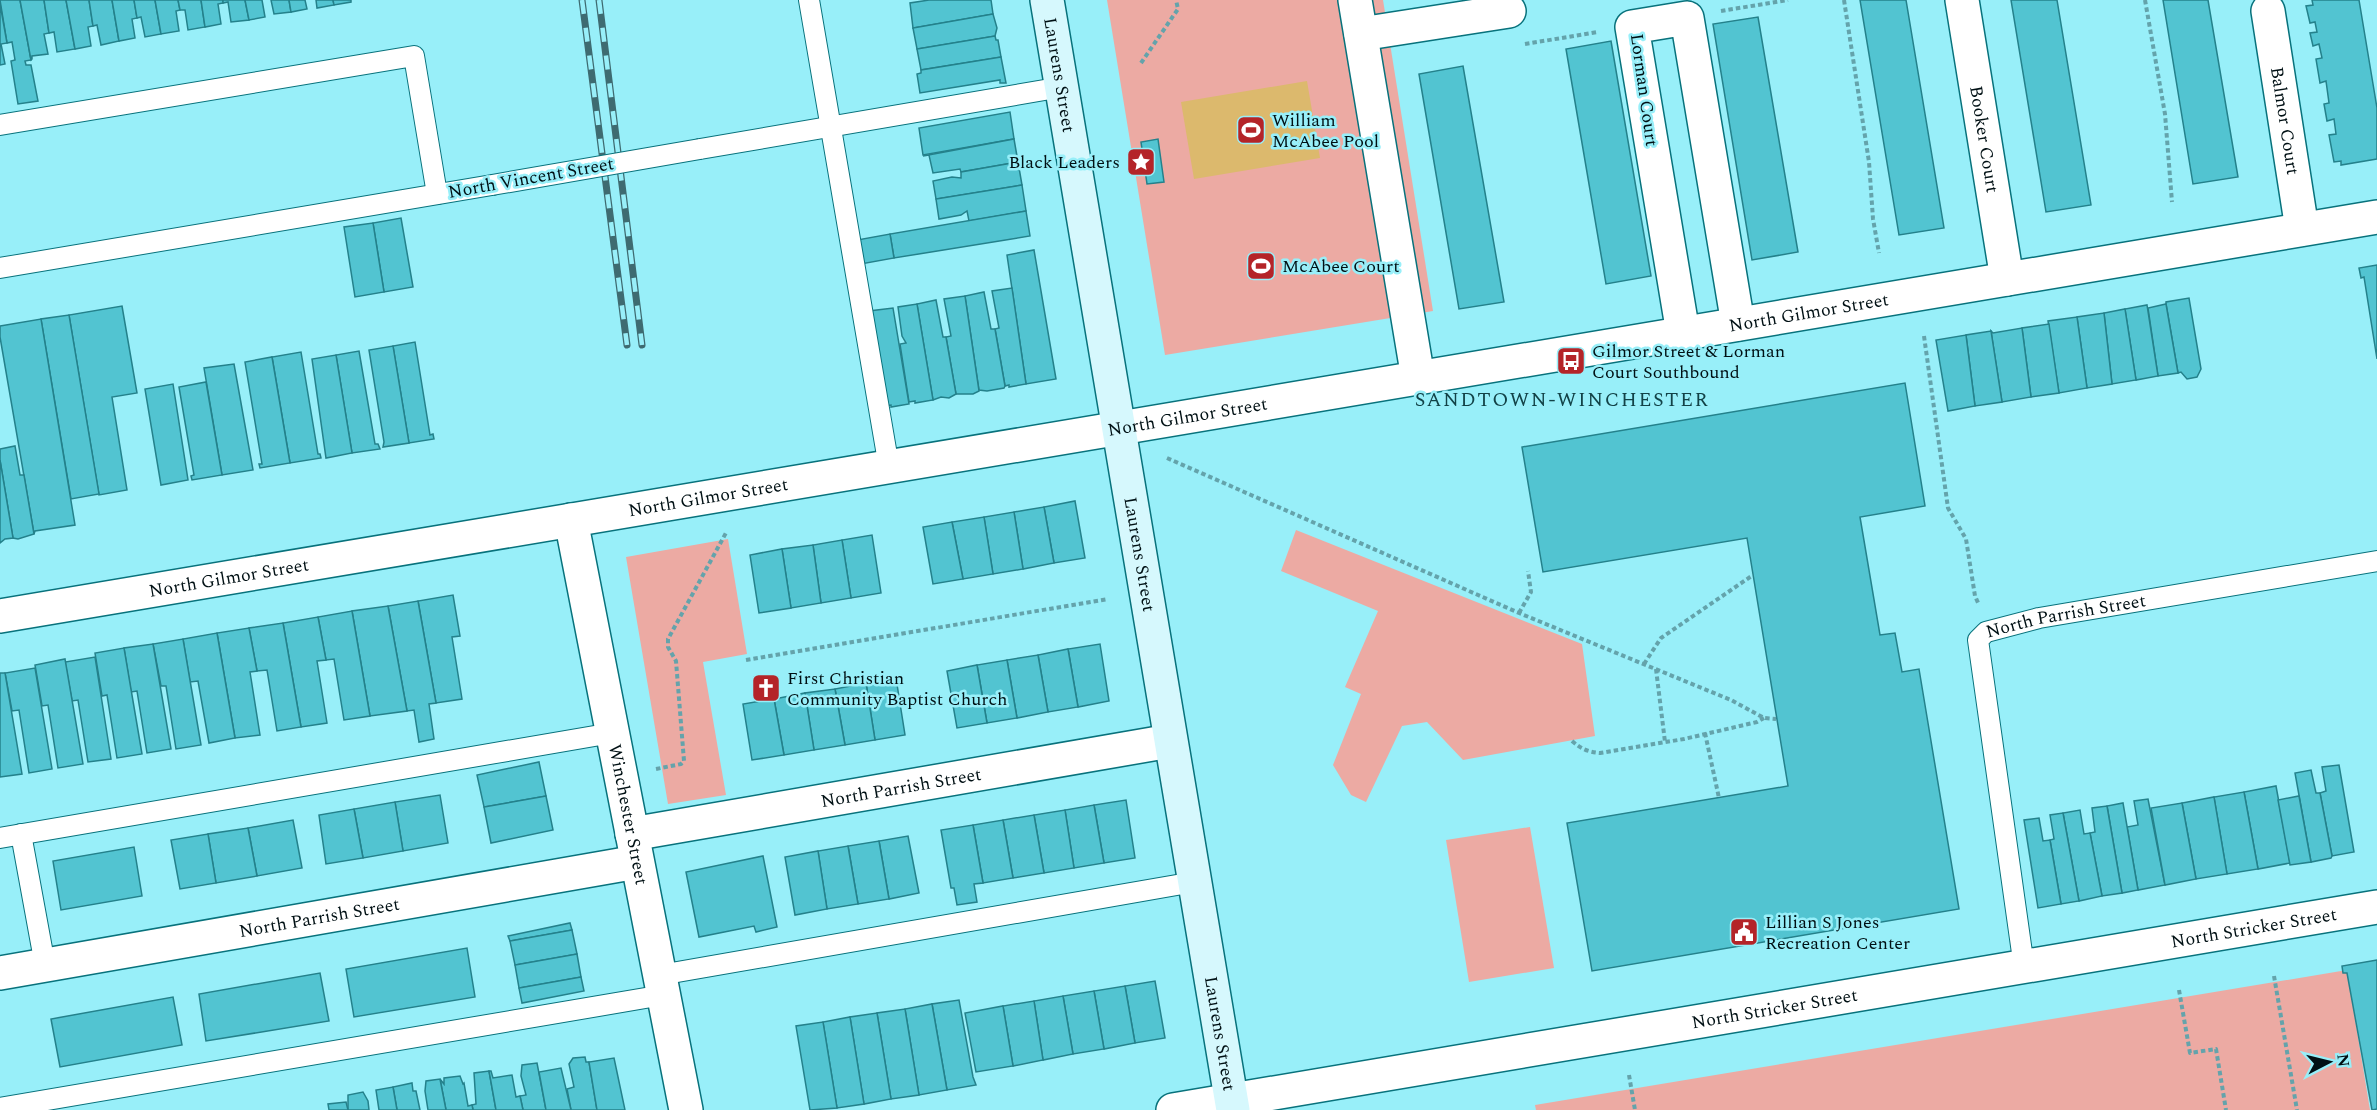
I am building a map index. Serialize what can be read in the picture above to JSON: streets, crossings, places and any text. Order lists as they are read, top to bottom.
{
  "streets": {
    "street": [
      "Laurens Street",
      "Lorman Court",
      "Balmor Court",
      "Booker Court",
      "North Gilmor Street",
      "North Parrish Street",
      "Winchester Street",
      "North Stricker Street"
    ],
    "lane": ["North Vincent Street"]
  },
  "crossings": [
    ["Laurens Street", "North Vincent Street"],
    ["Laurens Street", "North Gilmor Street"],
    ["Laurens Street", "North Parrish Street"],
    ["Laurens Street", "North Stricker Street"],
    ["Lorman Court", "North Gilmor Street"],
    ["Balmor Court", "North Gilmor Street"],
    ["Booker Court", "North Gilmor Street"],
    ["North Gilmor Street", "Winchester Street"],
    ["North Parrish Street", "Winchester Street"],
    ["North Parrish Street", "North Stricker Street"]
  ],
  "districts": ["SANDTOWN-WINCHESTER"],
  "places": {
    "sports": ["William McAbee Pool", "McAbee Court"],
    "place": ["Black Leaders"],
    "bus stop": ["Gilmor Street & Lorman Court Southbound"],
    "church": ["First Christian Community Baptist Church"],
    "public building": ["Lillian S Jones Recreation Center"]
  },
  "north": "right"
}
